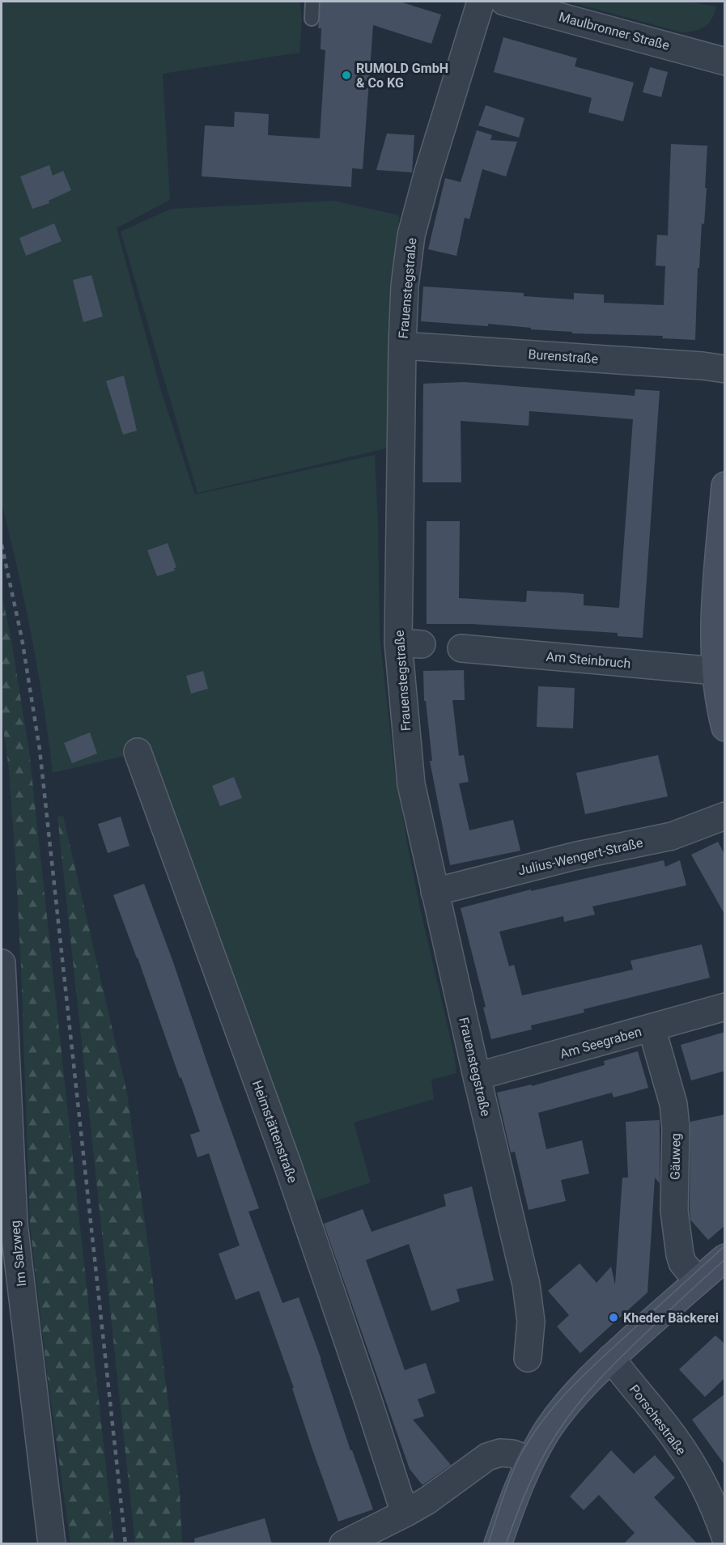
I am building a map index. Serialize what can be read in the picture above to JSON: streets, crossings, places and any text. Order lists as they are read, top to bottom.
{
  "streets": {
    "street": [
      "Maulbronner Straße",
      "Frauenstegstraße",
      "Burenstraße",
      "Am Steinbruch",
      "Julius-Wengert-Straße",
      "Am Seegraben",
      "Heimstättenstraße",
      "Gäuweg",
      "Im Salzweg",
      "Porschestraße"
    ]
  },
  "crossings": [
    ["Frauenstegstraße", "Burenstraße"],
    ["Frauenstegstraße", "Julius-Wengert-Straße"],
    ["Frauenstegstraße", "Am Seegraben"],
    ["Am Seegraben", "Gäuweg"]
  ],
  "places": ["RUMOLD GmbH & Co KG", "Kheder Bäckerei"]
}
